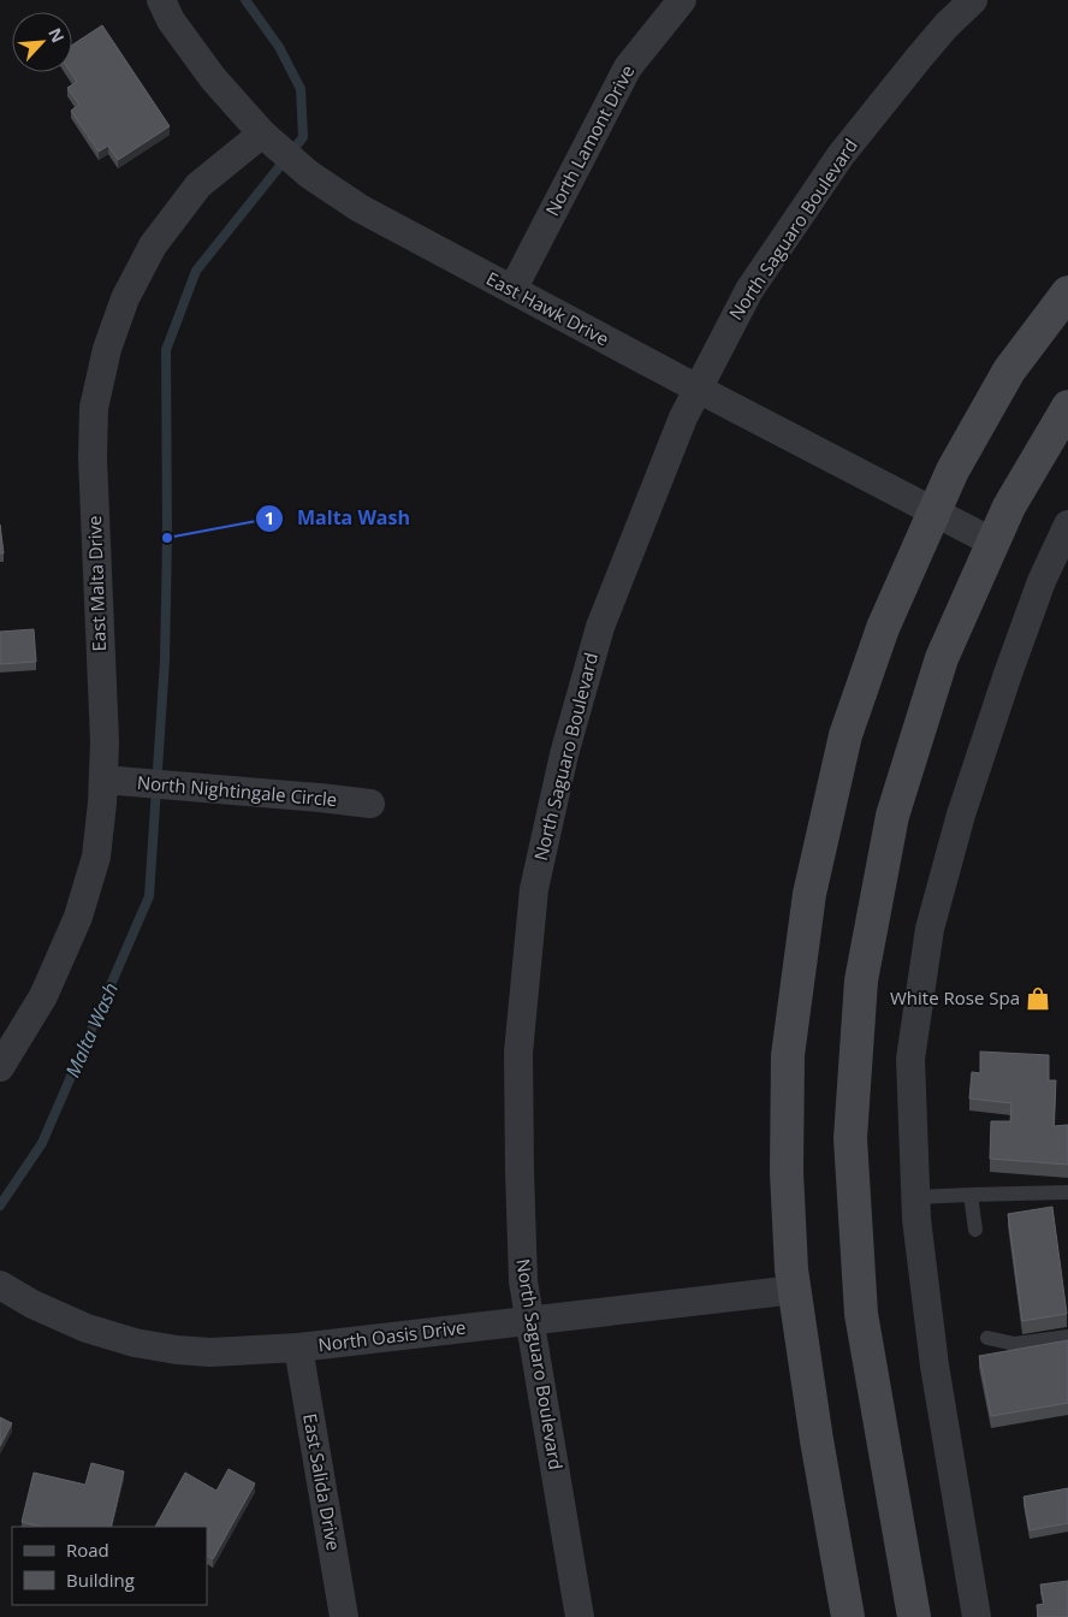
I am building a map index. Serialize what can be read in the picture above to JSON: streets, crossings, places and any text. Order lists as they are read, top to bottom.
{
  "streets": {
    "street": [
      "North Lamont Drive",
      "North Saguaro Boulevard",
      "East Hawk Drive",
      "East Malta Drive",
      "North Nightingale Circle",
      "North Oasis Drive",
      "East Salida Drive"
    ]
  },
  "crossings": [
    ["North Lamont Drive", "East Hawk Drive"],
    ["North Saguaro Boulevard", "East Hawk Drive"],
    ["North Saguaro Boulevard", "North Oasis Drive"],
    ["East Hawk Drive", "East Malta Drive"],
    ["East Malta Drive", "North Nightingale Circle"],
    ["North Oasis Drive", "East Salida Drive"]
  ],
  "water": ["Malta Wash"],
  "places": {
    "other": ["Malta Wash"],
    "shop": ["White Rose Spa"]
  },
  "legend": ["Road", "Building"],
  "north": "top right"
}
